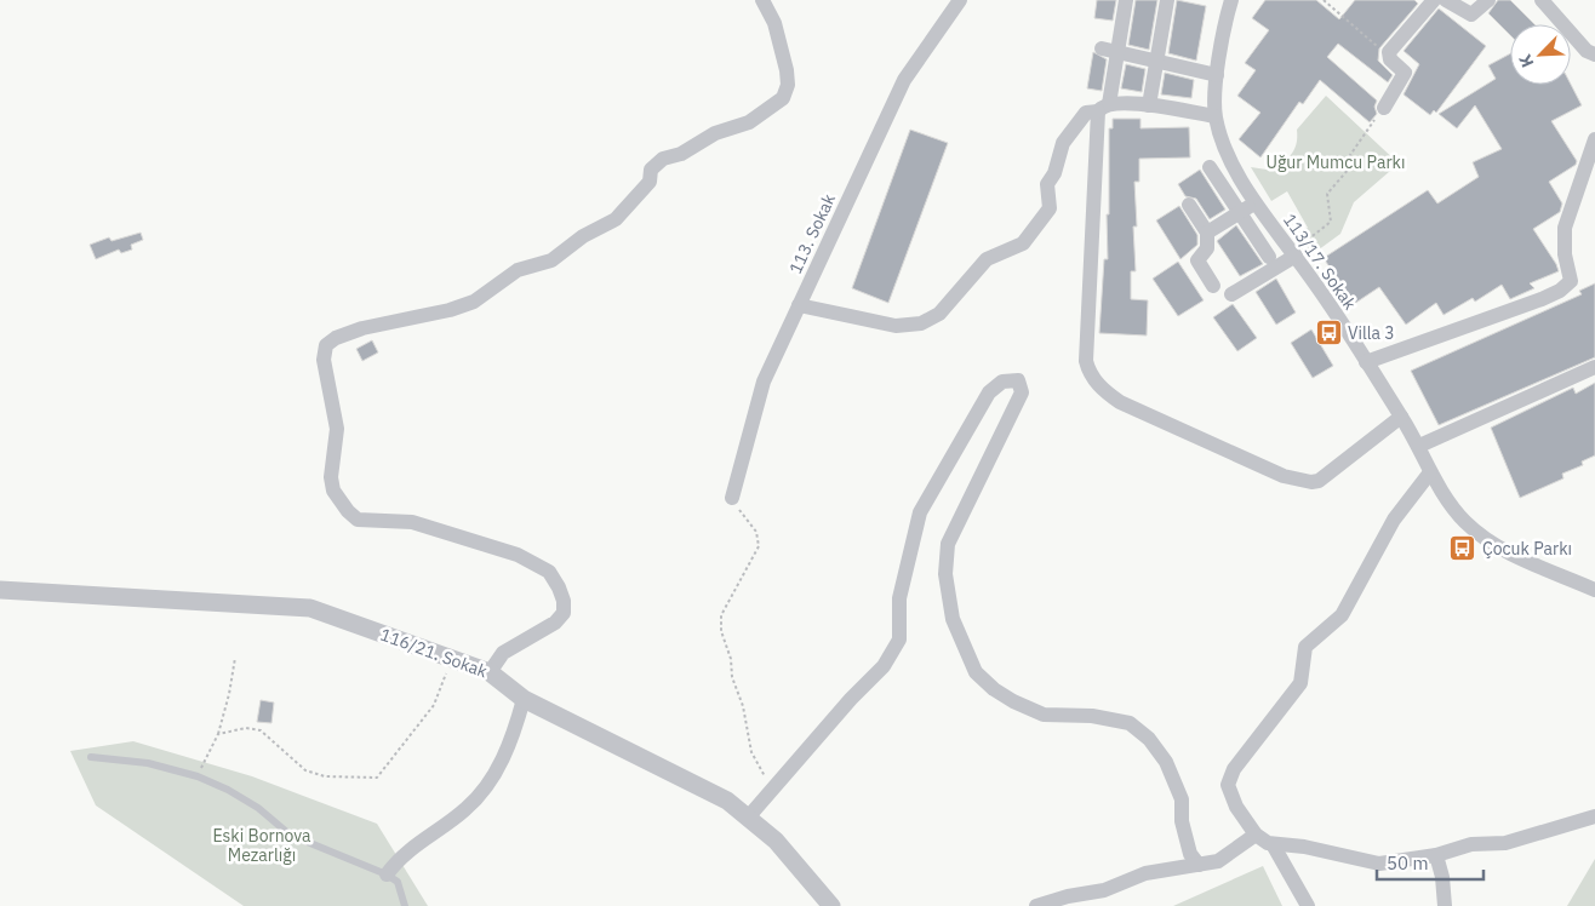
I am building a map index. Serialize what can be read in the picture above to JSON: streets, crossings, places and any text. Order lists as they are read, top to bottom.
{
  "streets": {
    "street": ["113. Sokak", "113/17. Sokak", "116/21. Sokak"]
  },
  "parks": ["Uğur Mumcu Parkı", "Eski Bornova Mezarlığı"],
  "places": {
    "bus stop": ["Villa 3", "Çocuk Parkı"]
  },
  "scale_bar": "50 m",
  "north": "bottom left"
}
